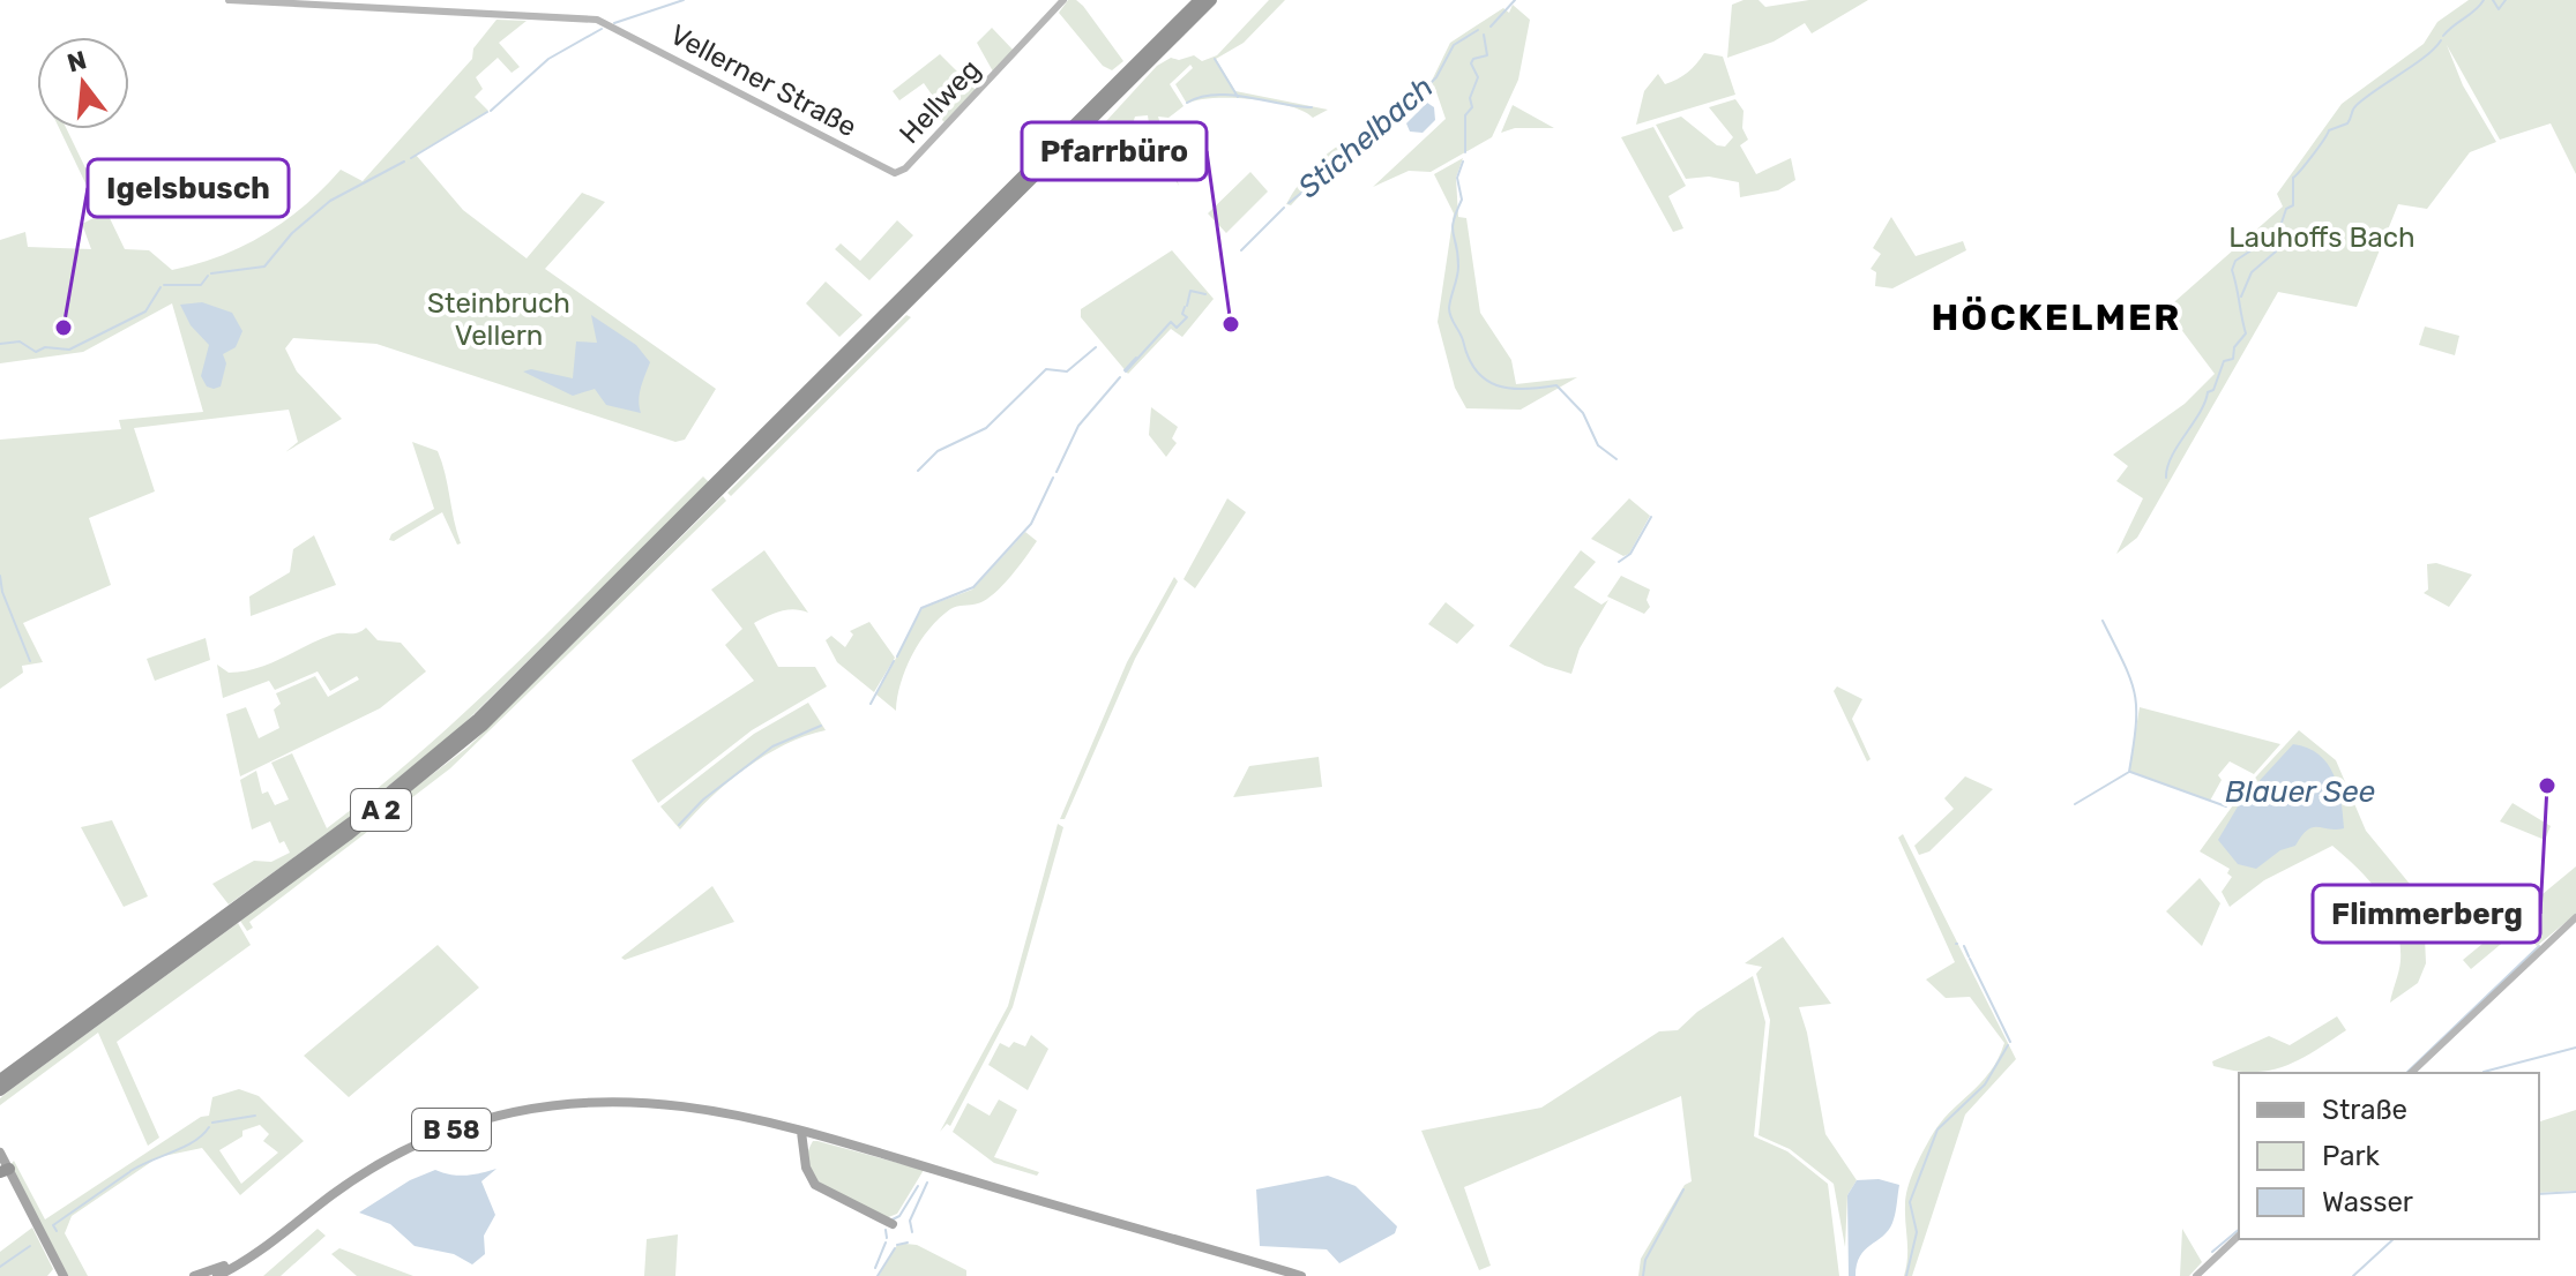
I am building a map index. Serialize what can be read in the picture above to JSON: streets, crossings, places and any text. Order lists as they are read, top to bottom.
{
  "streets": {
    "highway": ["A 2"],
    "main road": ["Vellerner Straße", "Hellweg", "B 58"]
  },
  "crossings": [
    ["Vellerner Straße", "Hellweg"]
  ],
  "districts": ["HÖCKELMER"],
  "water": ["Stichelbach", "Blauer See"],
  "parks": ["Lauhoffs Bach", "Steinbruch Vellern"],
  "places": ["Pfarrbüro", "Igelsbusch", "Flimmerberg"],
  "legend": ["Straße", "Park", "Wasser"],
  "north": "top"
}
